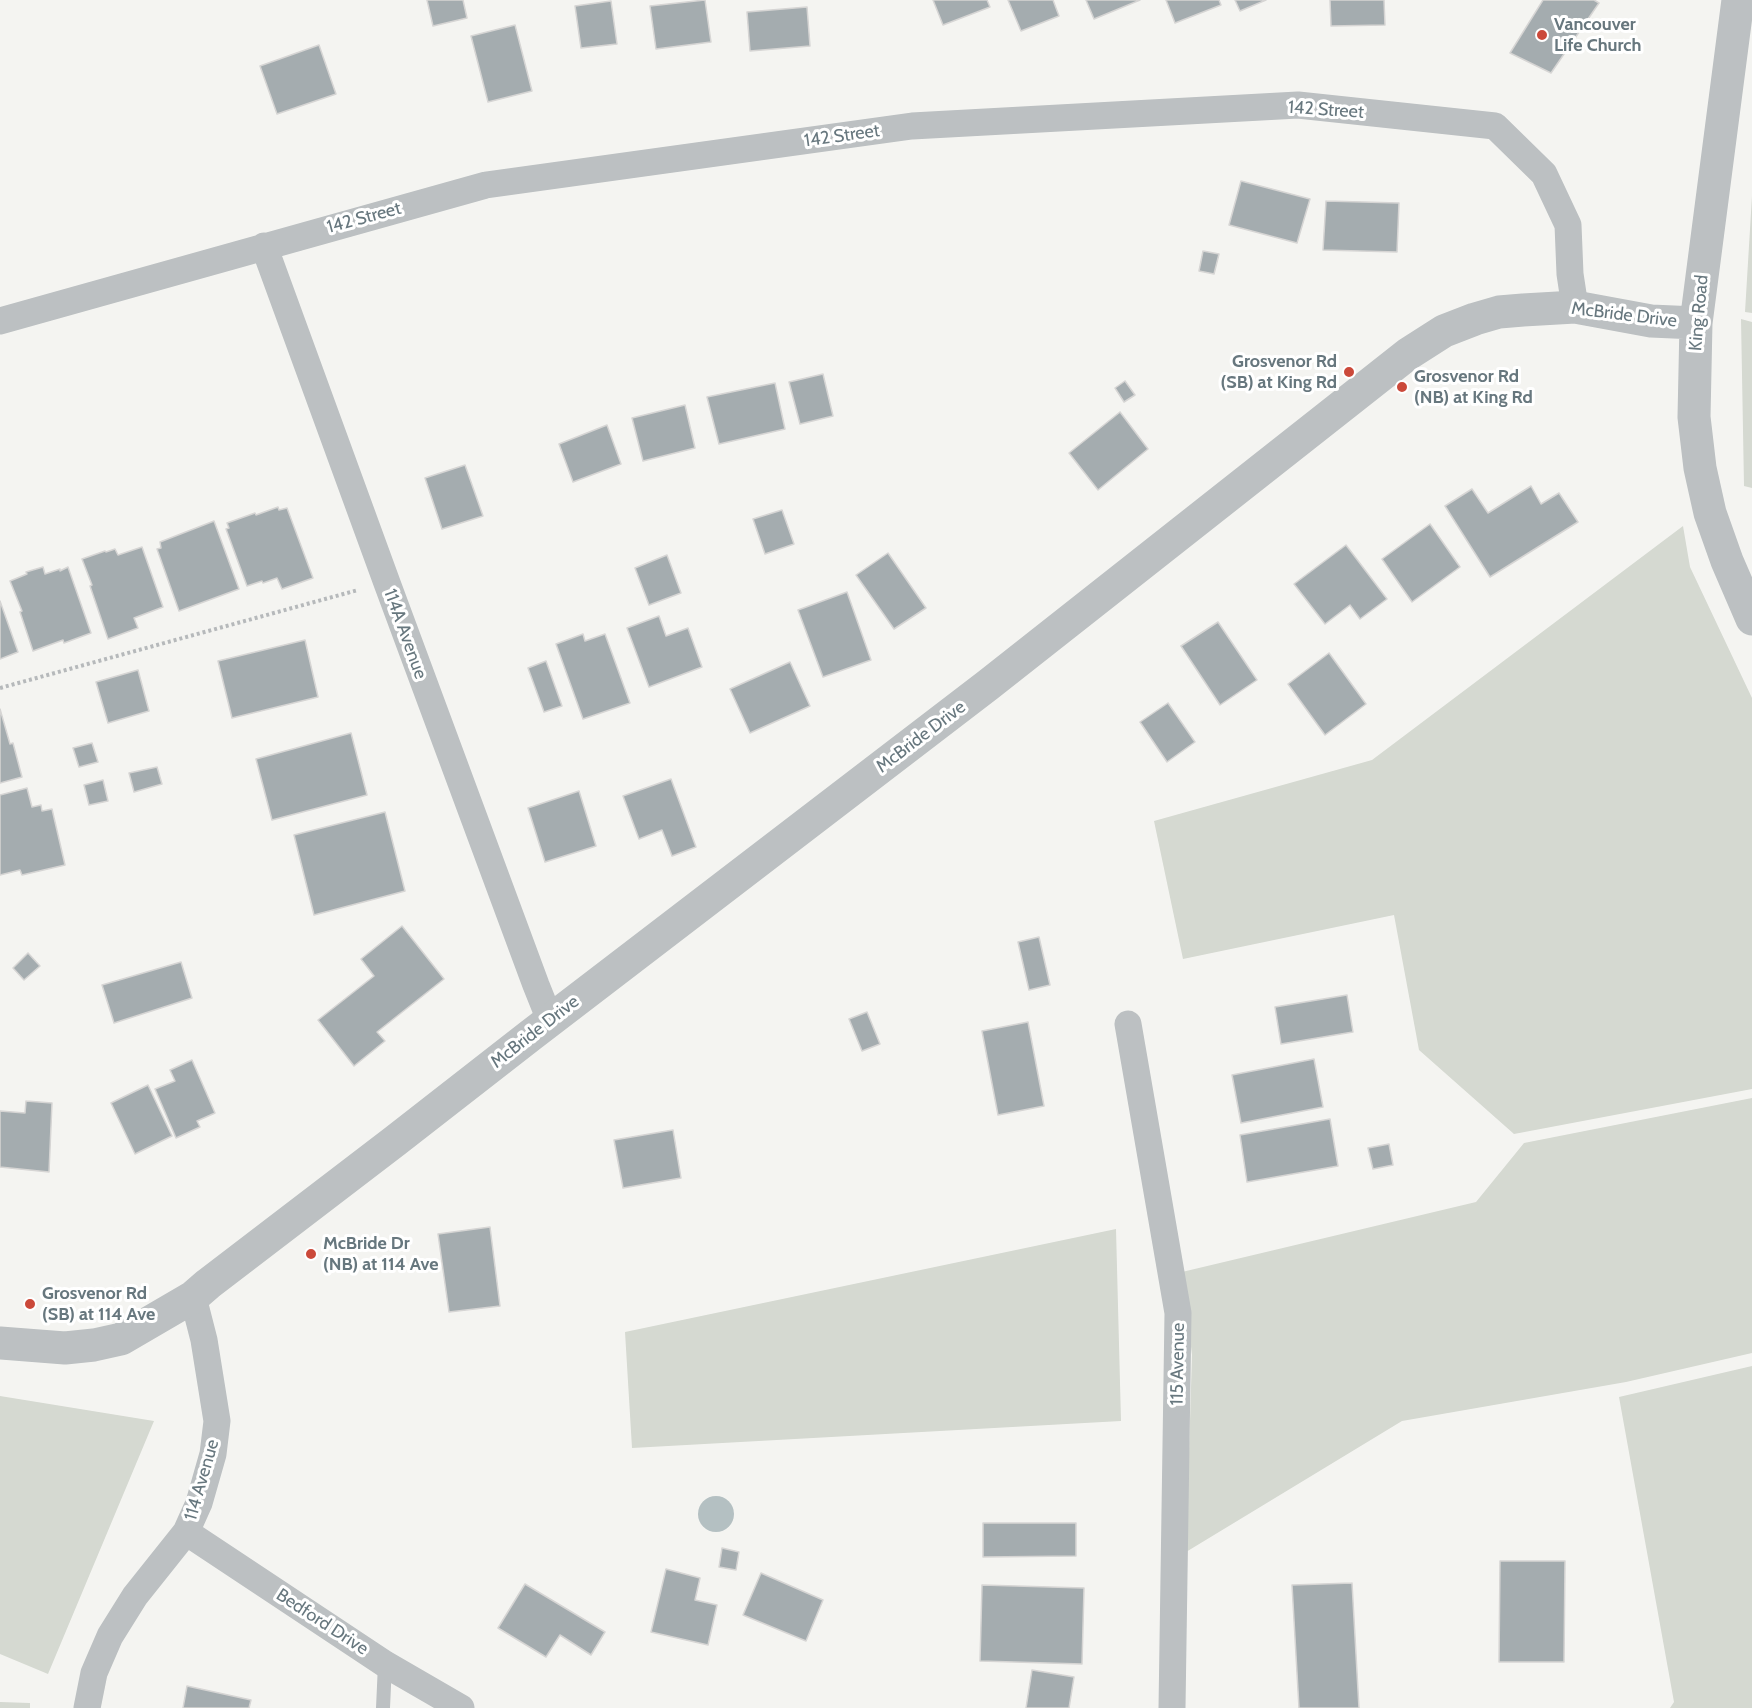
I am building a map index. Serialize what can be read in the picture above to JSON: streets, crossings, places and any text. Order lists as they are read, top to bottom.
{
  "streets": {
    "street": [
      "142 Street",
      "King Road",
      "McBride Drive",
      "114A Avenue",
      "115 Avenue",
      "114 Avenue",
      "Bedford Drive"
    ]
  },
  "crossings": [
    ["142 Street", "McBride Drive"],
    ["142 Street", "114A Avenue"],
    ["King Road", "McBride Drive"],
    ["McBride Drive", "114A Avenue"],
    ["McBride Drive", "114 Avenue"],
    ["114 Avenue", "Bedford Drive"]
  ],
  "places": [
    "Vancouver Life Church",
    "Grosvenor Rd (SB) at King Rd",
    "Grosvenor Rd (NB) at King Rd",
    "McBride Dr (NB) at 114 Ave",
    "Grosvenor Rd (SB) at 114 Ave"
  ]
}
